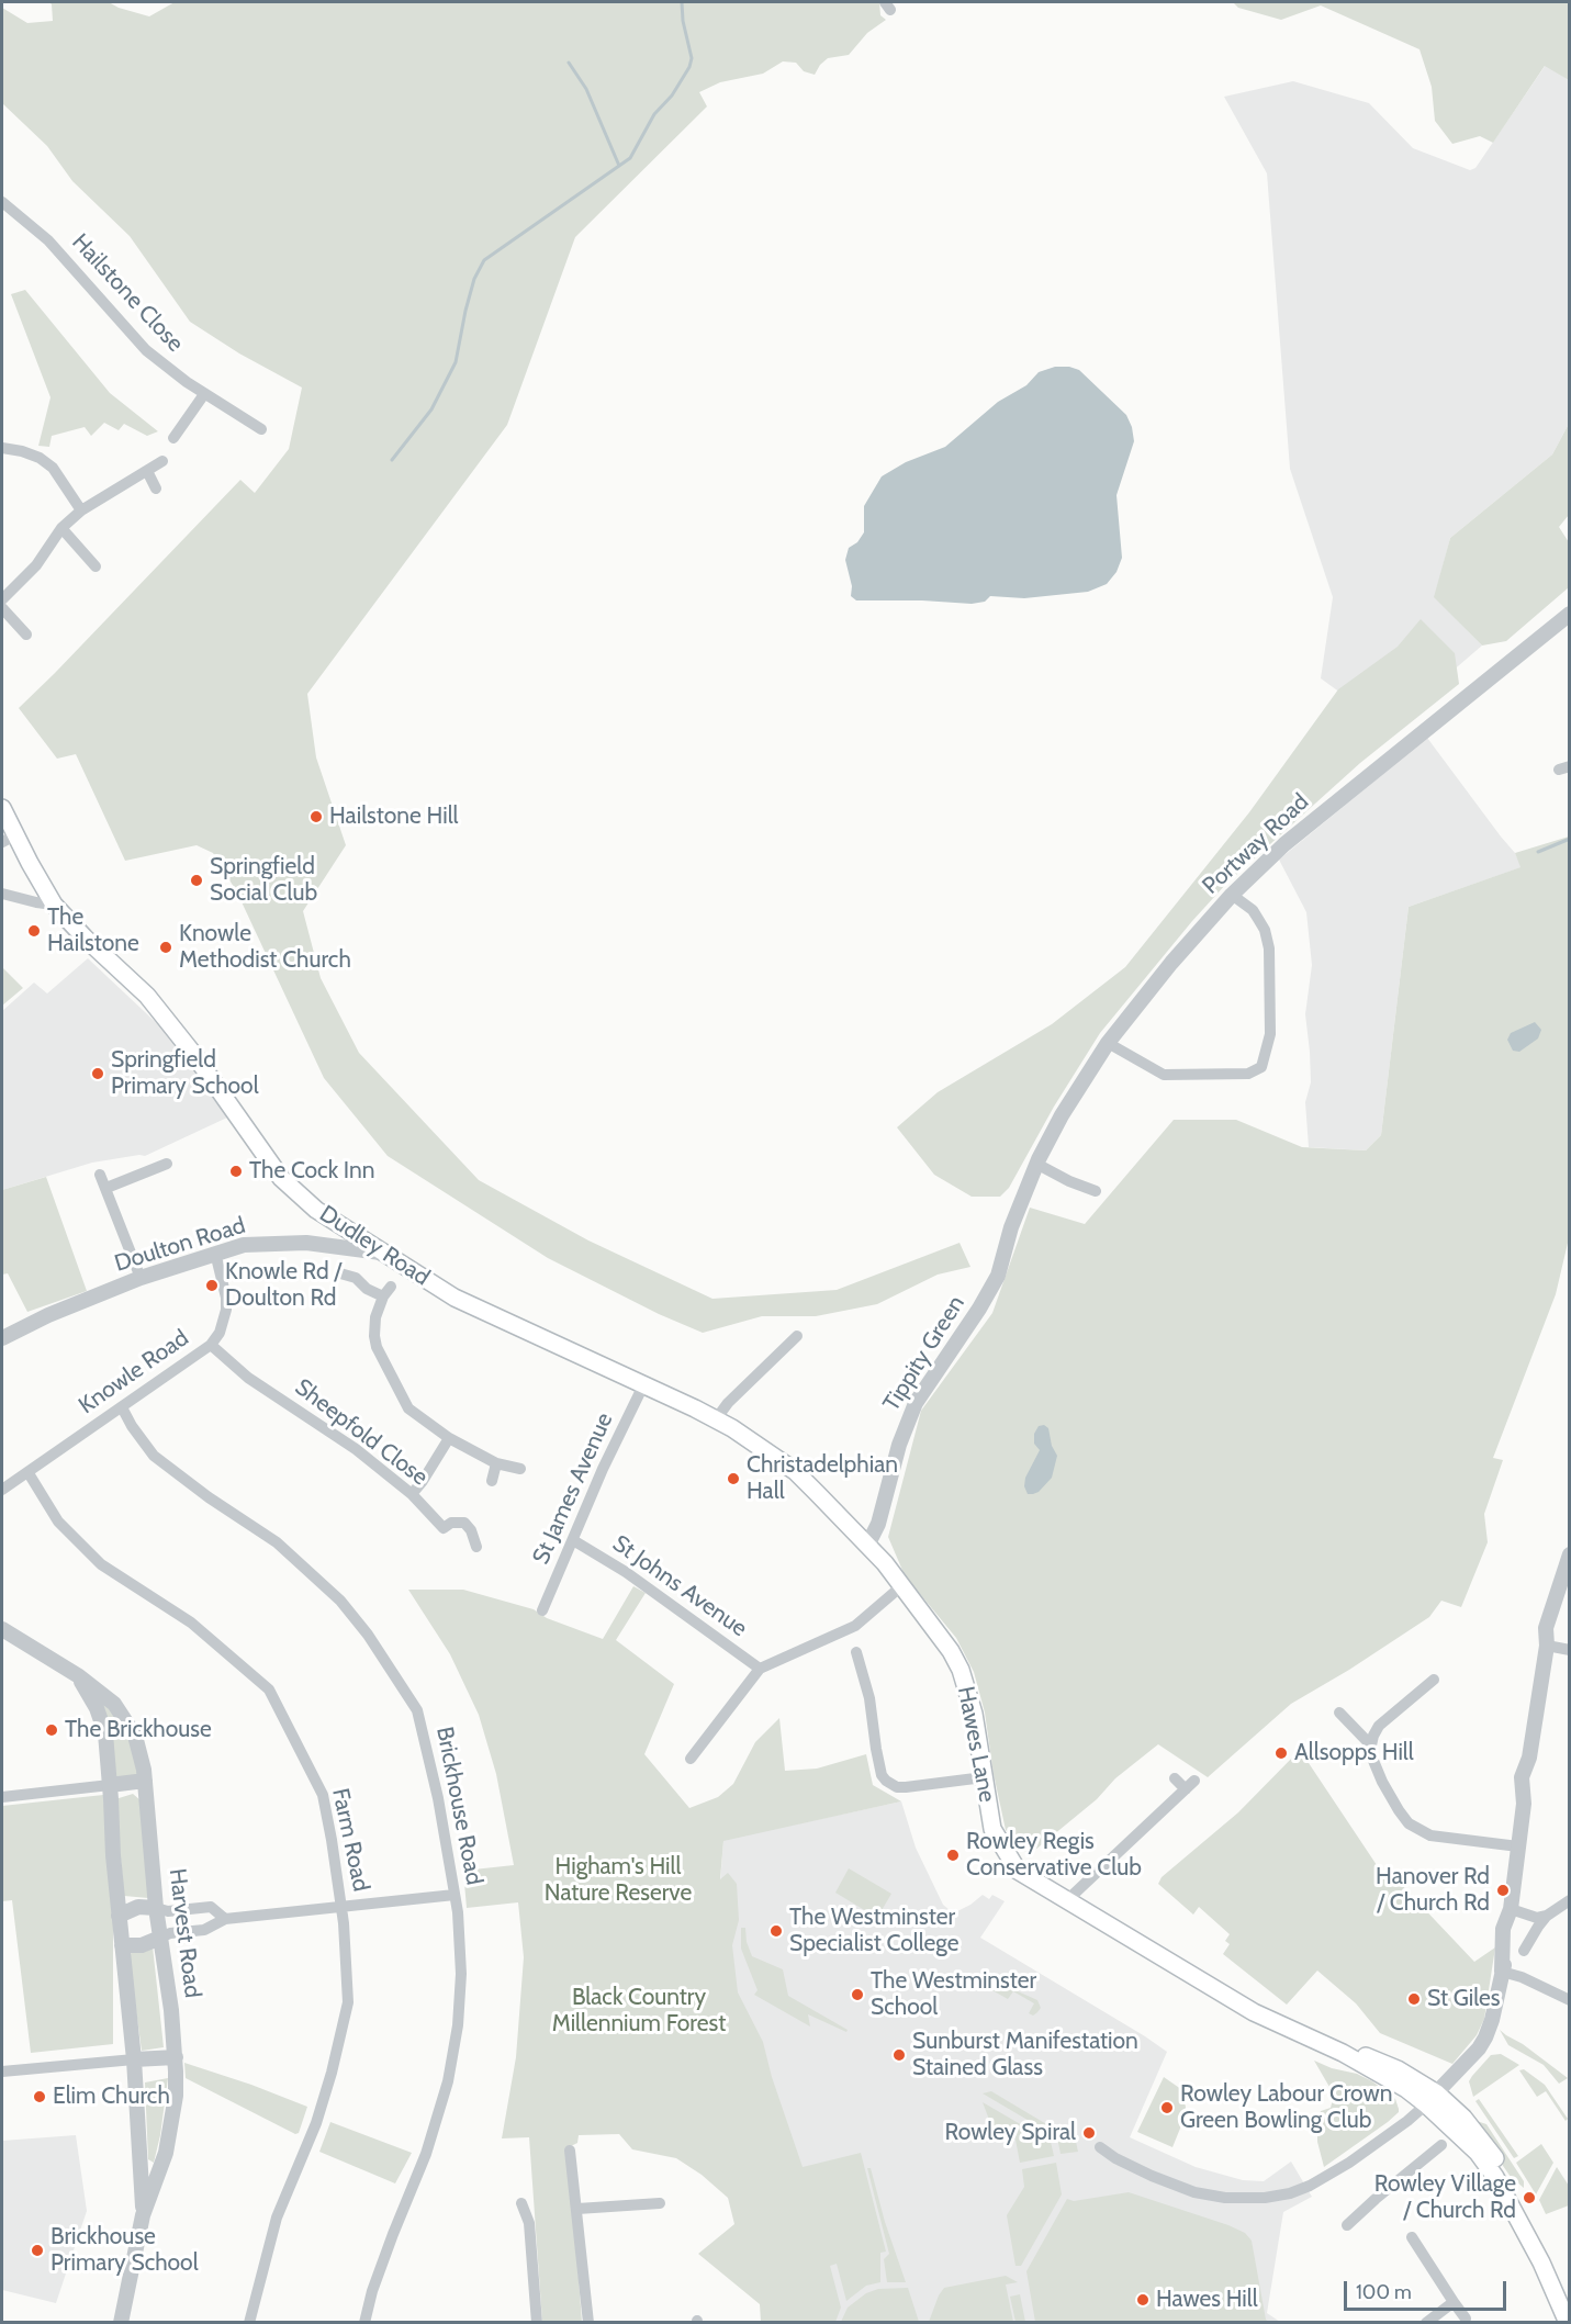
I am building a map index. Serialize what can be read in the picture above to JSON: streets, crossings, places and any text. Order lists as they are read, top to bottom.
{
  "streets": {
    "main road": ["Dudley Road", "Hawes Lane"],
    "street": [
      "Hailstone Close",
      "Portway Road",
      "Doulton Road",
      "Tippity Green",
      "Knowle Road",
      "Sheepfold Close",
      "St James Avenue",
      "St Johns Avenue",
      "Brickhouse Road",
      "Farm Road",
      "Harvest Road"
    ]
  },
  "crossings": [
    ["Portway Road", "Tippity Green"],
    ["Doulton Road", "Dudley Road"],
    ["Doulton Road", "Knowle Road"],
    ["Dudley Road", "Tippity Green"],
    ["Dudley Road", "St James Avenue"],
    ["Dudley Road", "Hawes Lane"],
    ["Tippity Green", "Hawes Lane"],
    ["Knowle Road", "Sheepfold Close"],
    ["Knowle Road", "Brickhouse Road"],
    ["Knowle Road", "Farm Road"],
    ["St James Avenue", "St Johns Avenue"]
  ],
  "parks": ["Higham's Hill Nature Reserve", "Black Country Millennium Forest"],
  "places": [
    "Hailstone Hill",
    "Springfield Social Club",
    "The Hailstone",
    "Knowle Methodist Church",
    "Springfield Primary School",
    "The Cock Inn",
    "Knowle Rd / Doulton Rd",
    "Christadelphian Hall",
    "The Brickhouse",
    "Allsopps Hill",
    "Rowley Regis Conservative Club",
    "Hanover Rd / Church Rd",
    "The Westminster Specialist College",
    "The Westminster School",
    "St Giles",
    "Sunburst Manifestation Stained Glass",
    "Elim Church",
    "Rowley Labour Crown Green Bowling Club",
    "Rowley Spiral",
    "Rowley Village / Church Rd",
    "Brickhouse Primary School",
    "Hawes Hill"
  ],
  "scale_bar": "100 m"
}
